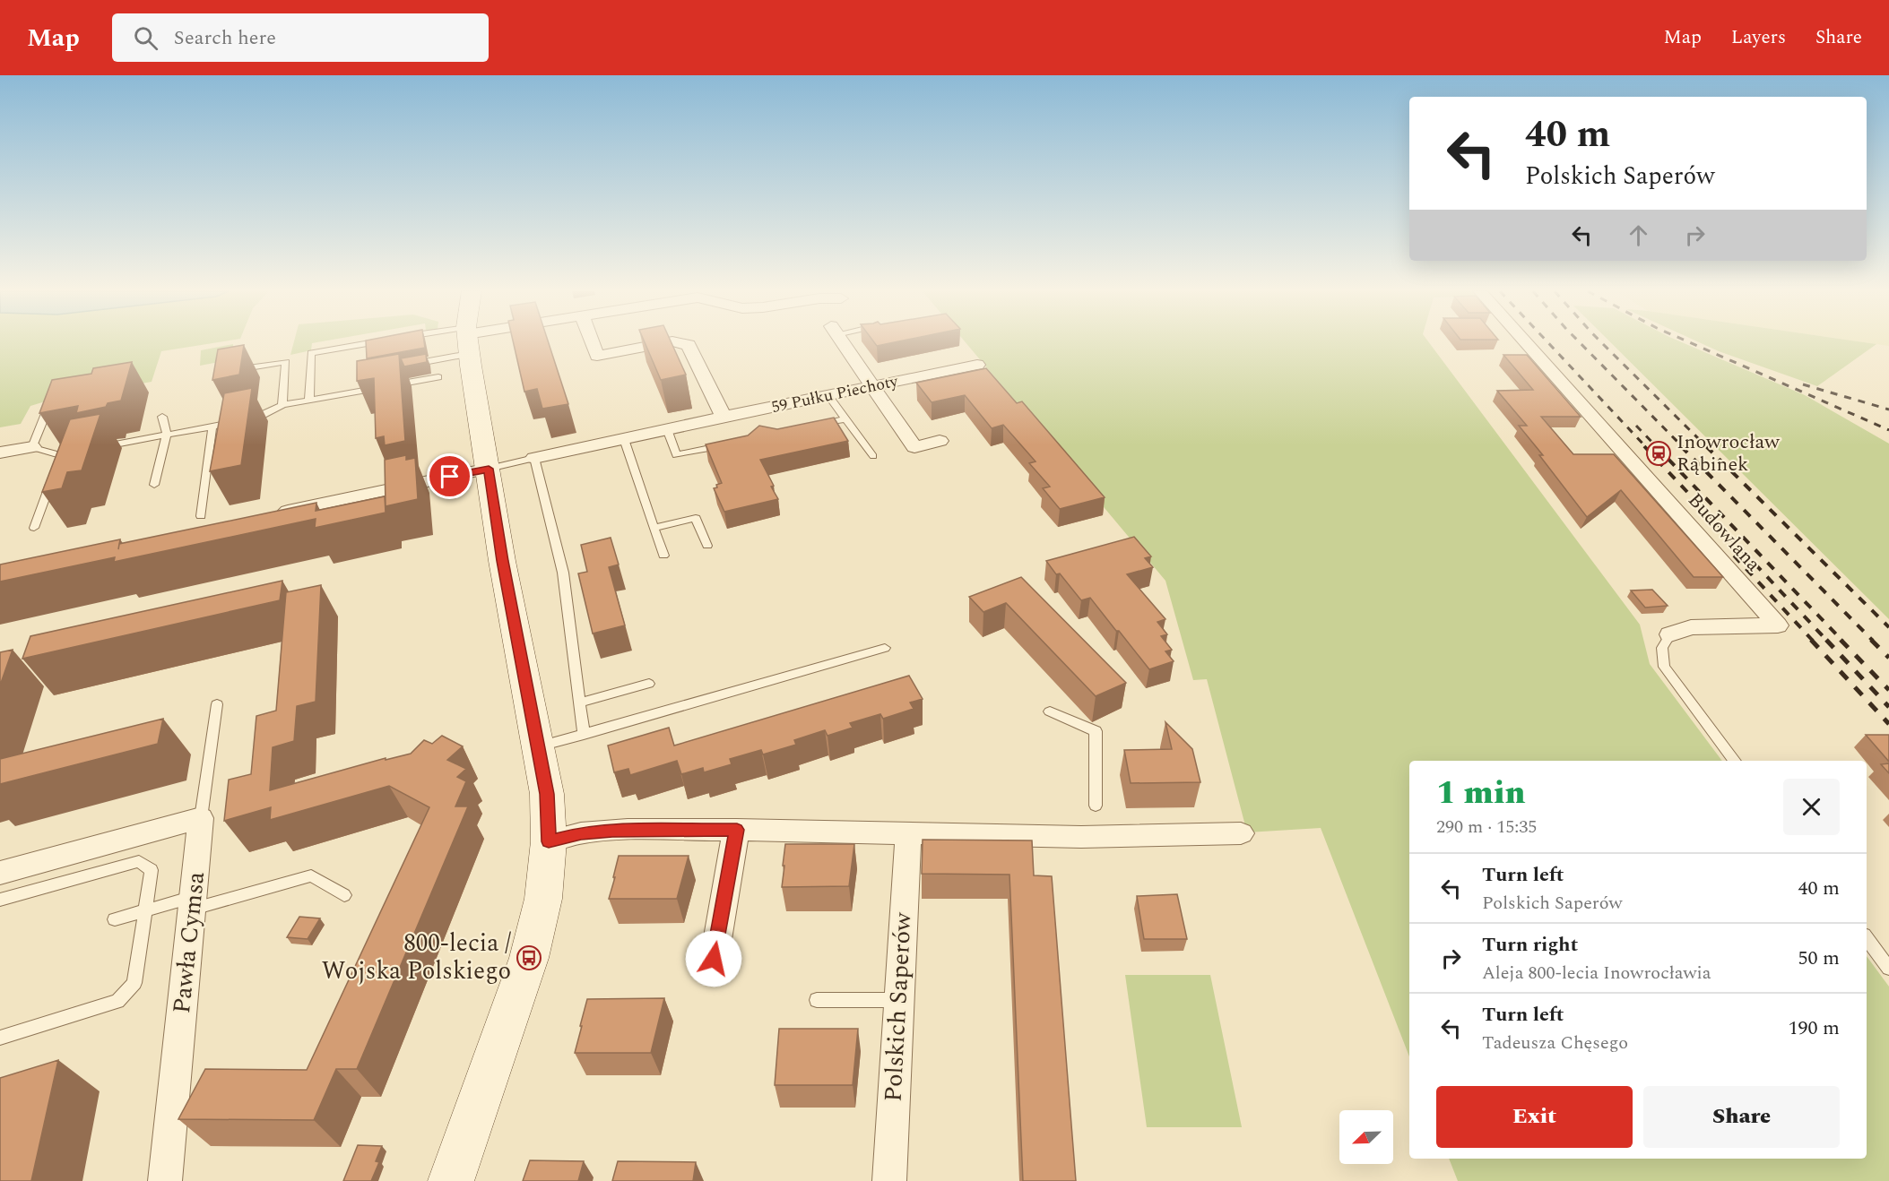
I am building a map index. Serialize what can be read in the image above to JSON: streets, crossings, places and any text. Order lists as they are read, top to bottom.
{
  "streets": {
    "street": [
      "59 Pułku Piechoty",
      "Budowlana",
      "Pawła Cymsa",
      "Polskich Saperów"
    ]
  },
  "places": {
    "station": ["Inowrocław Rąbinek"],
    "bus stop": ["800-lecia / Wojska Polskiego"]
  },
  "north": "bottom left",
  "page": {
    "header": "Map",
    "search": "Search here",
    "nav": ["Map", "Layers", "Share"],
    "turn": ["40 m", "Polskich Saperów"],
    "heading": ["1 min", "290 m · 15:35"],
    "list": [
      {
        "name": "Turn left",
        "note": "Polskich Saperów",
        "value": "40 m"
      },
      {
        "name": "Turn right",
        "note": "Aleja 800-lecia Inowrocławia",
        "value": "50 m"
      },
      {
        "name": "Turn left",
        "note": "Tadeusza Chęsego",
        "value": "190 m"
      }
    ],
    "buttons": ["Exit", "Share"]
  }
}
